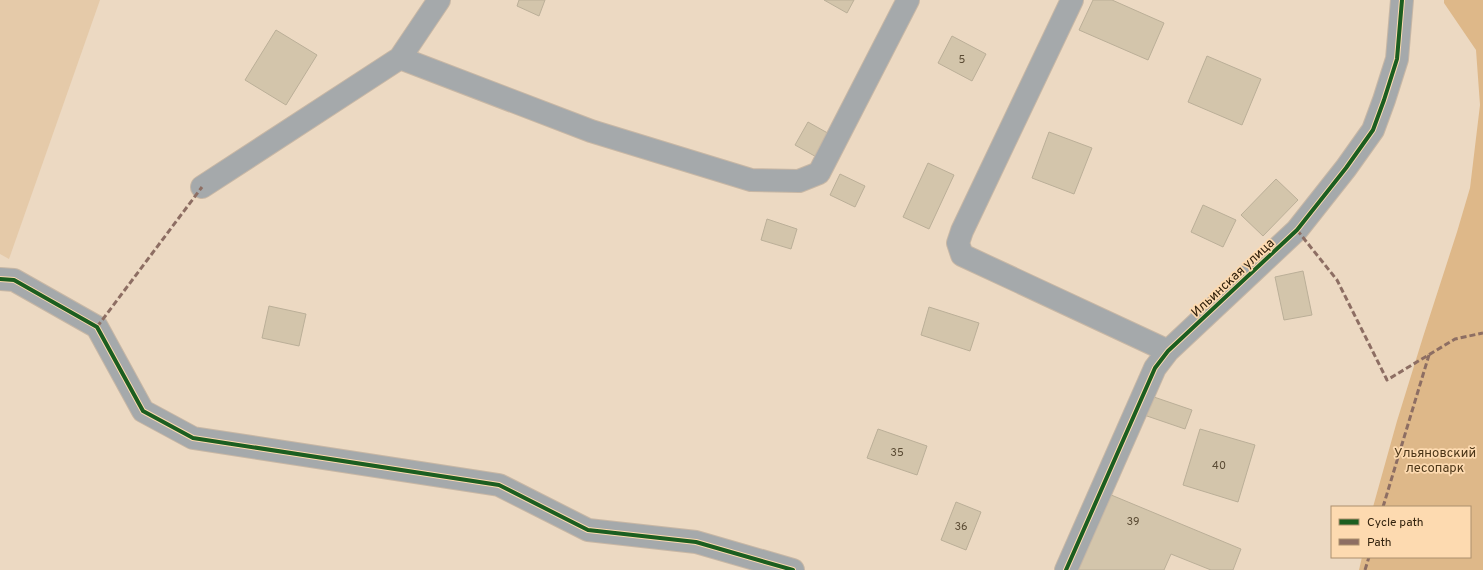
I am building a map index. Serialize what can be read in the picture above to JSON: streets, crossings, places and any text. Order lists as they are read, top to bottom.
{
  "streets": {
    "street": ["Ильинская улица"]
  },
  "parks": ["Ульяновский лесопарк"],
  "house_numbers": [
    "5",
    "35",
    "40",
    "39",
    "36"
  ],
  "legend": ["Cycle path", "Path"]
}
